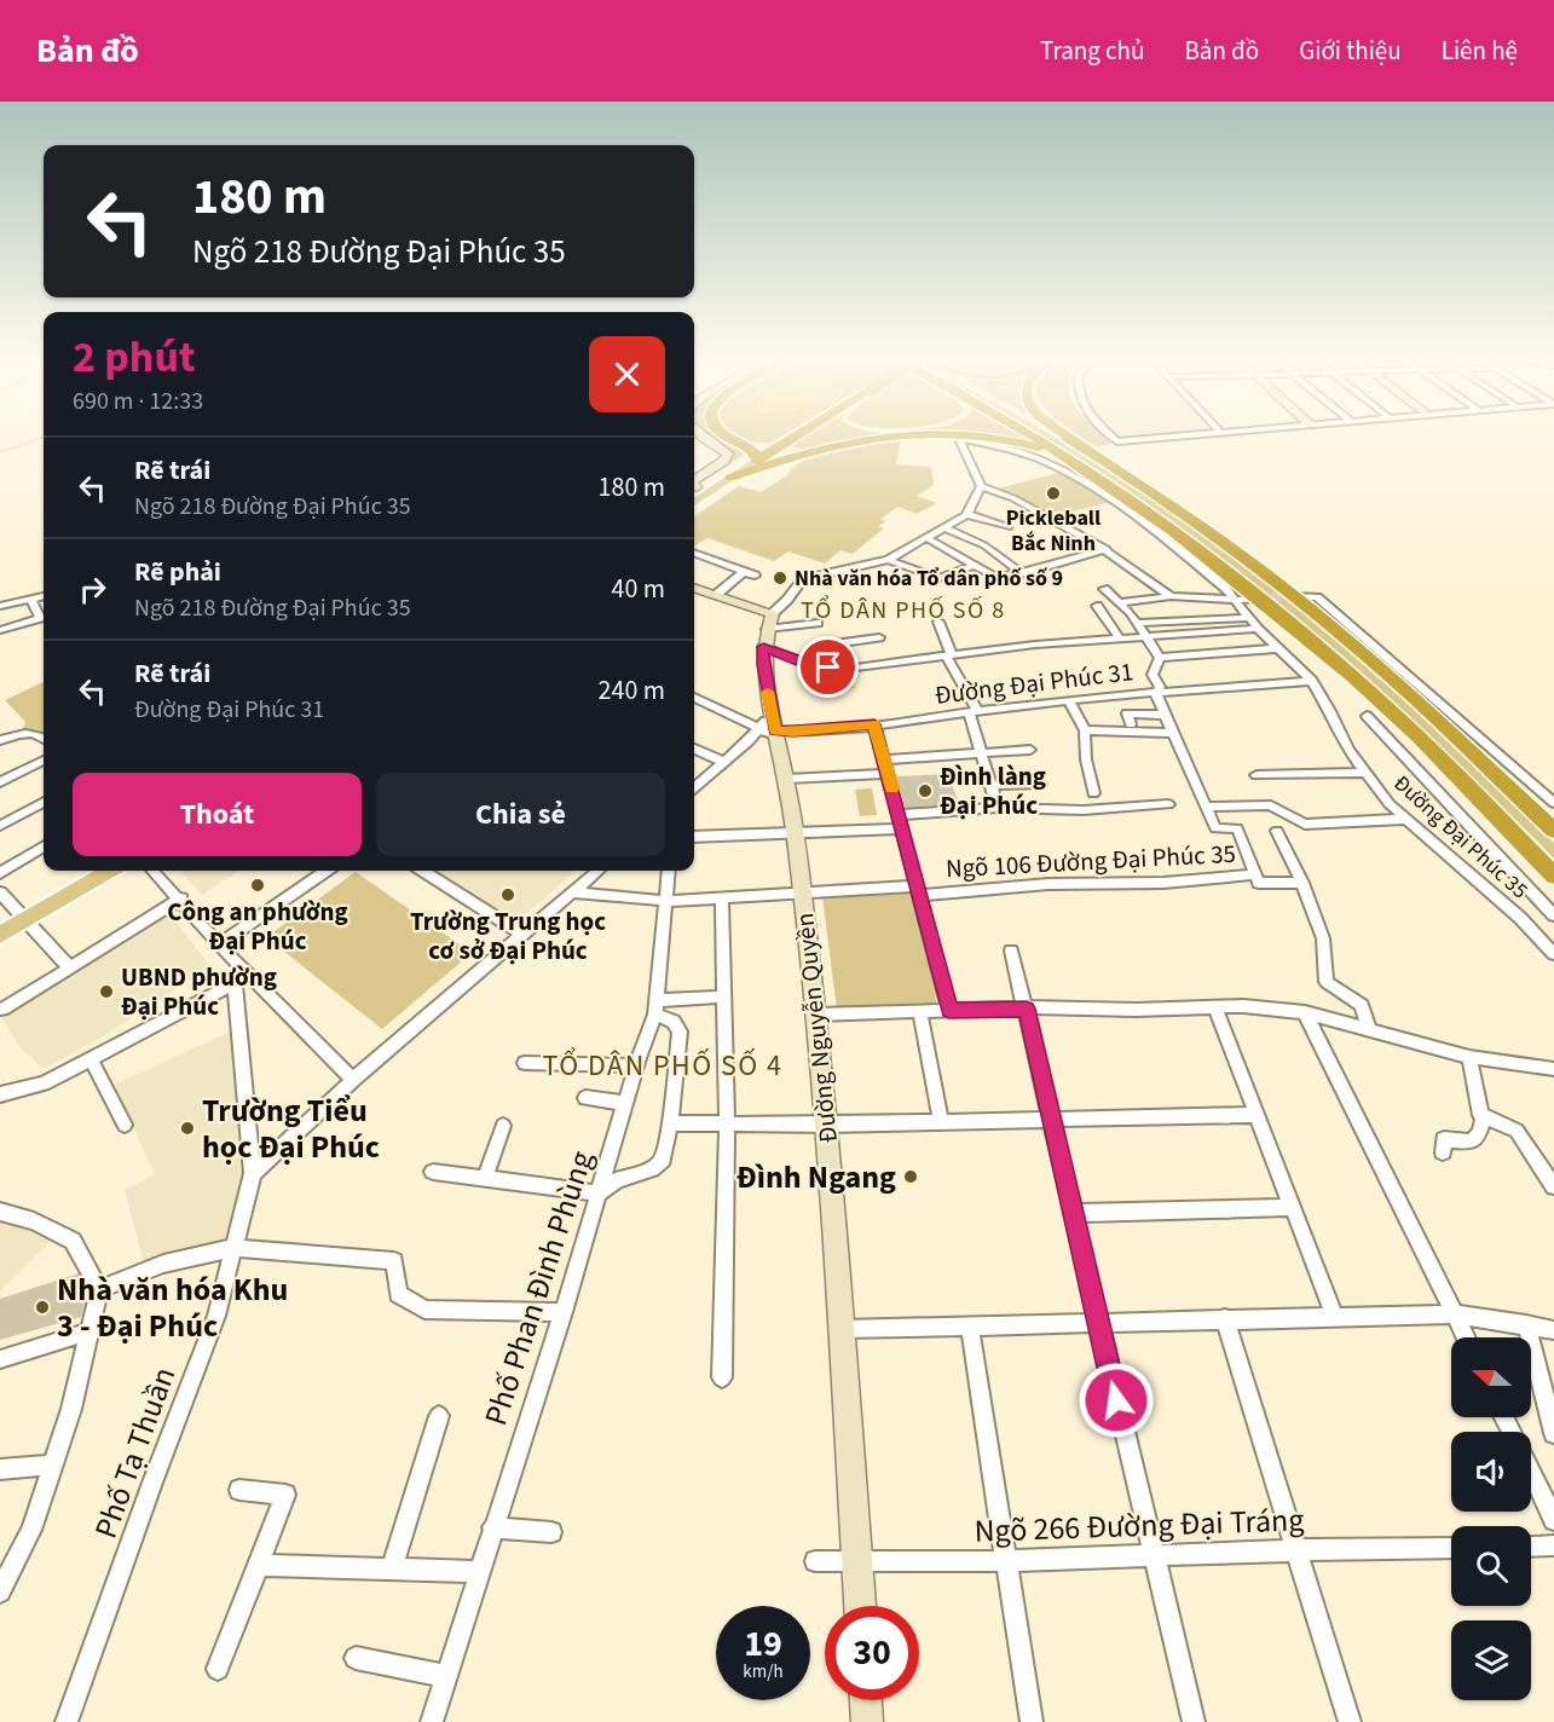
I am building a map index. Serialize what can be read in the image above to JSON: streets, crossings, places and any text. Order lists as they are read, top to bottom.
{
  "streets": {
    "street": [
      "Đường Đại Phúc 31",
      "Đường Đại Phúc 35",
      "Ngõ 106 Đường Đại Phúc 35",
      "Đường Nguyễn Quyền",
      "Phố Phan Đình Phùng",
      "Phố Tạ Thuần",
      "Ngõ 266 Đường Đại Tráng"
    ]
  },
  "crossings": [
    ["Đường Đại Phúc 31", "Đường Đại Phúc 35"],
    ["Đường Đại Phúc 31", "Đường Nguyễn Quyền"],
    ["Ngõ 106 Đường Đại Phúc 35", "Đường Nguyễn Quyền"],
    ["Ngõ 106 Đường Đại Phúc 35", "Phố Phan Đình Phùng"],
    ["Đường Nguyễn Quyền", "Ngõ 266 Đường Đại Tráng"]
  ],
  "districts": ["TỔ DÂN PHỐ SỐ 8", "TỔ DÂN PHỐ SỐ 4"],
  "places": [
    "Pickleball Bắc Ninh",
    "Nhà văn hóa Tổ dân phố số 9",
    "Đình làng Đại Phúc",
    "Công an phường Đại Phúc",
    "Trường Trung học cơ sở Đại Phúc",
    "UBND phường Đại Phúc",
    "Trường Tiểu học Đại Phúc",
    "Đình Ngang",
    "Nhà văn hóa Khu 3 - Đại Phúc"
  ],
  "north": "left",
  "page": {
    "header": "Bản đồ",
    "nav": [
      "Trang chủ",
      "Bản đồ",
      "Giới thiệu",
      "Liên hệ"
    ],
    "turn": ["180 m", "Ngõ 218 Đường Đại Phúc 35"],
    "heading": ["2 phút", "690 m · 12:33"],
    "list": [
      {
        "name": "Rẽ trái",
        "note": "Ngõ 218 Đường Đại Phúc 35",
        "value": "180 m"
      },
      {
        "name": "Rẽ phải",
        "note": "Ngõ 218 Đường Đại Phúc 35",
        "value": "40 m"
      },
      {
        "name": "Rẽ trái",
        "note": "Đường Đại Phúc 31",
        "value": "240 m"
      }
    ],
    "buttons": ["Thoát", "Chia sẻ"],
    "speed": "19 km/h",
    "limit": "30"
  }
}
